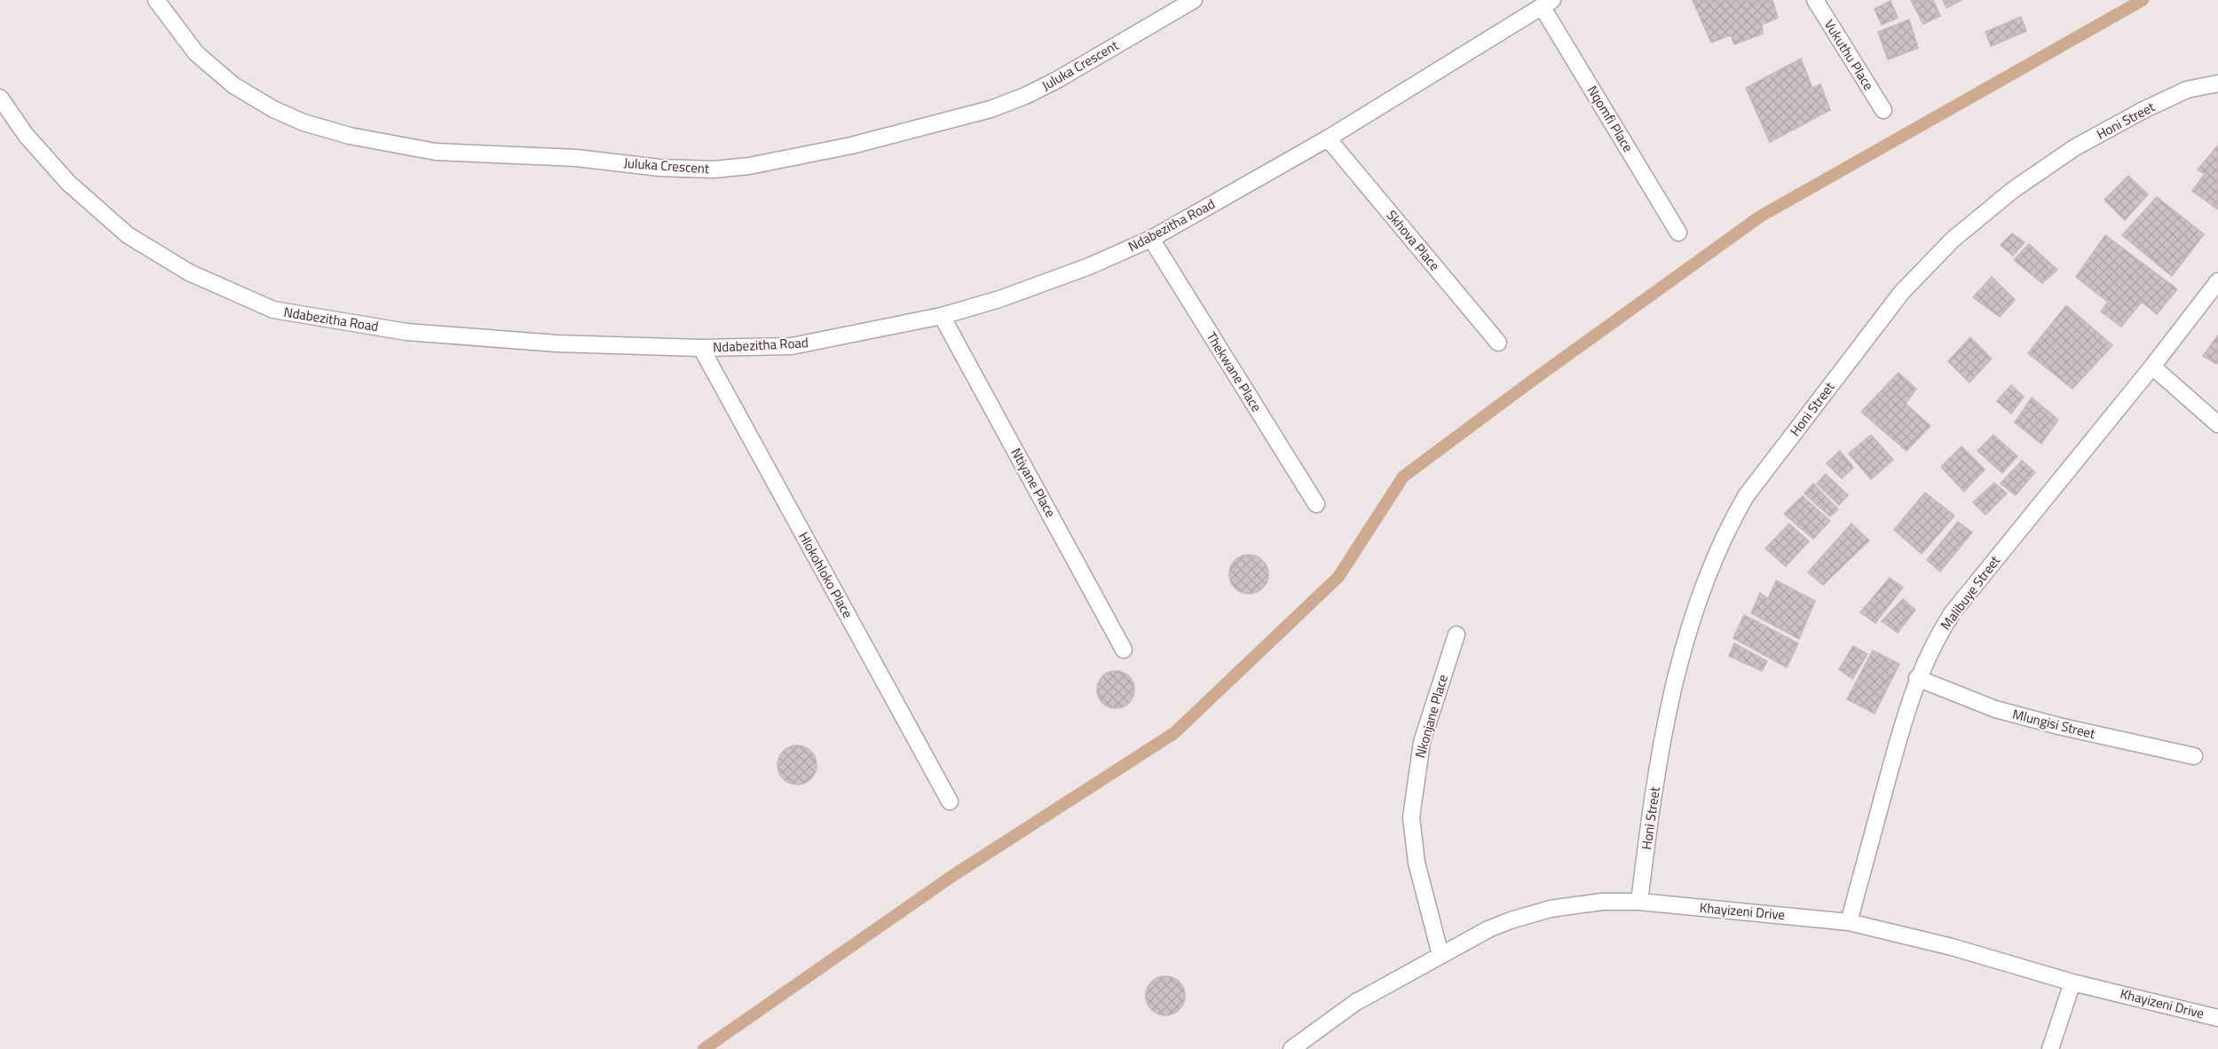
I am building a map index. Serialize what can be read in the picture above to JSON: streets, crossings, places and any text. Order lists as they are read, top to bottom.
{
  "streets": {
    "street": [
      "Vukuthu Place",
      "Juluka Crescent",
      "Nqomfi Place",
      "Honi Street",
      "Ndabezitha Road",
      "Skhova Place",
      "Thekwane Place",
      "Ntiyane Place",
      "Hlokohloko Place",
      "Malibuye Street",
      "Nkonjane Place",
      "Mlungisi Street",
      "Khayizeni Drive"
    ]
  },
  "crossings": [
    ["Nqomfi Place", "Ndabezitha Road"],
    ["Honi Street", "Khayizeni Drive"],
    ["Ndabezitha Road", "Skhova Place"],
    ["Ndabezitha Road", "Thekwane Place"],
    ["Ndabezitha Road", "Ntiyane Place"],
    ["Ndabezitha Road", "Hlokohloko Place"],
    ["Malibuye Street", "Mlungisi Street"],
    ["Malibuye Street", "Khayizeni Drive"],
    ["Nkonjane Place", "Khayizeni Drive"]
  ]
}
